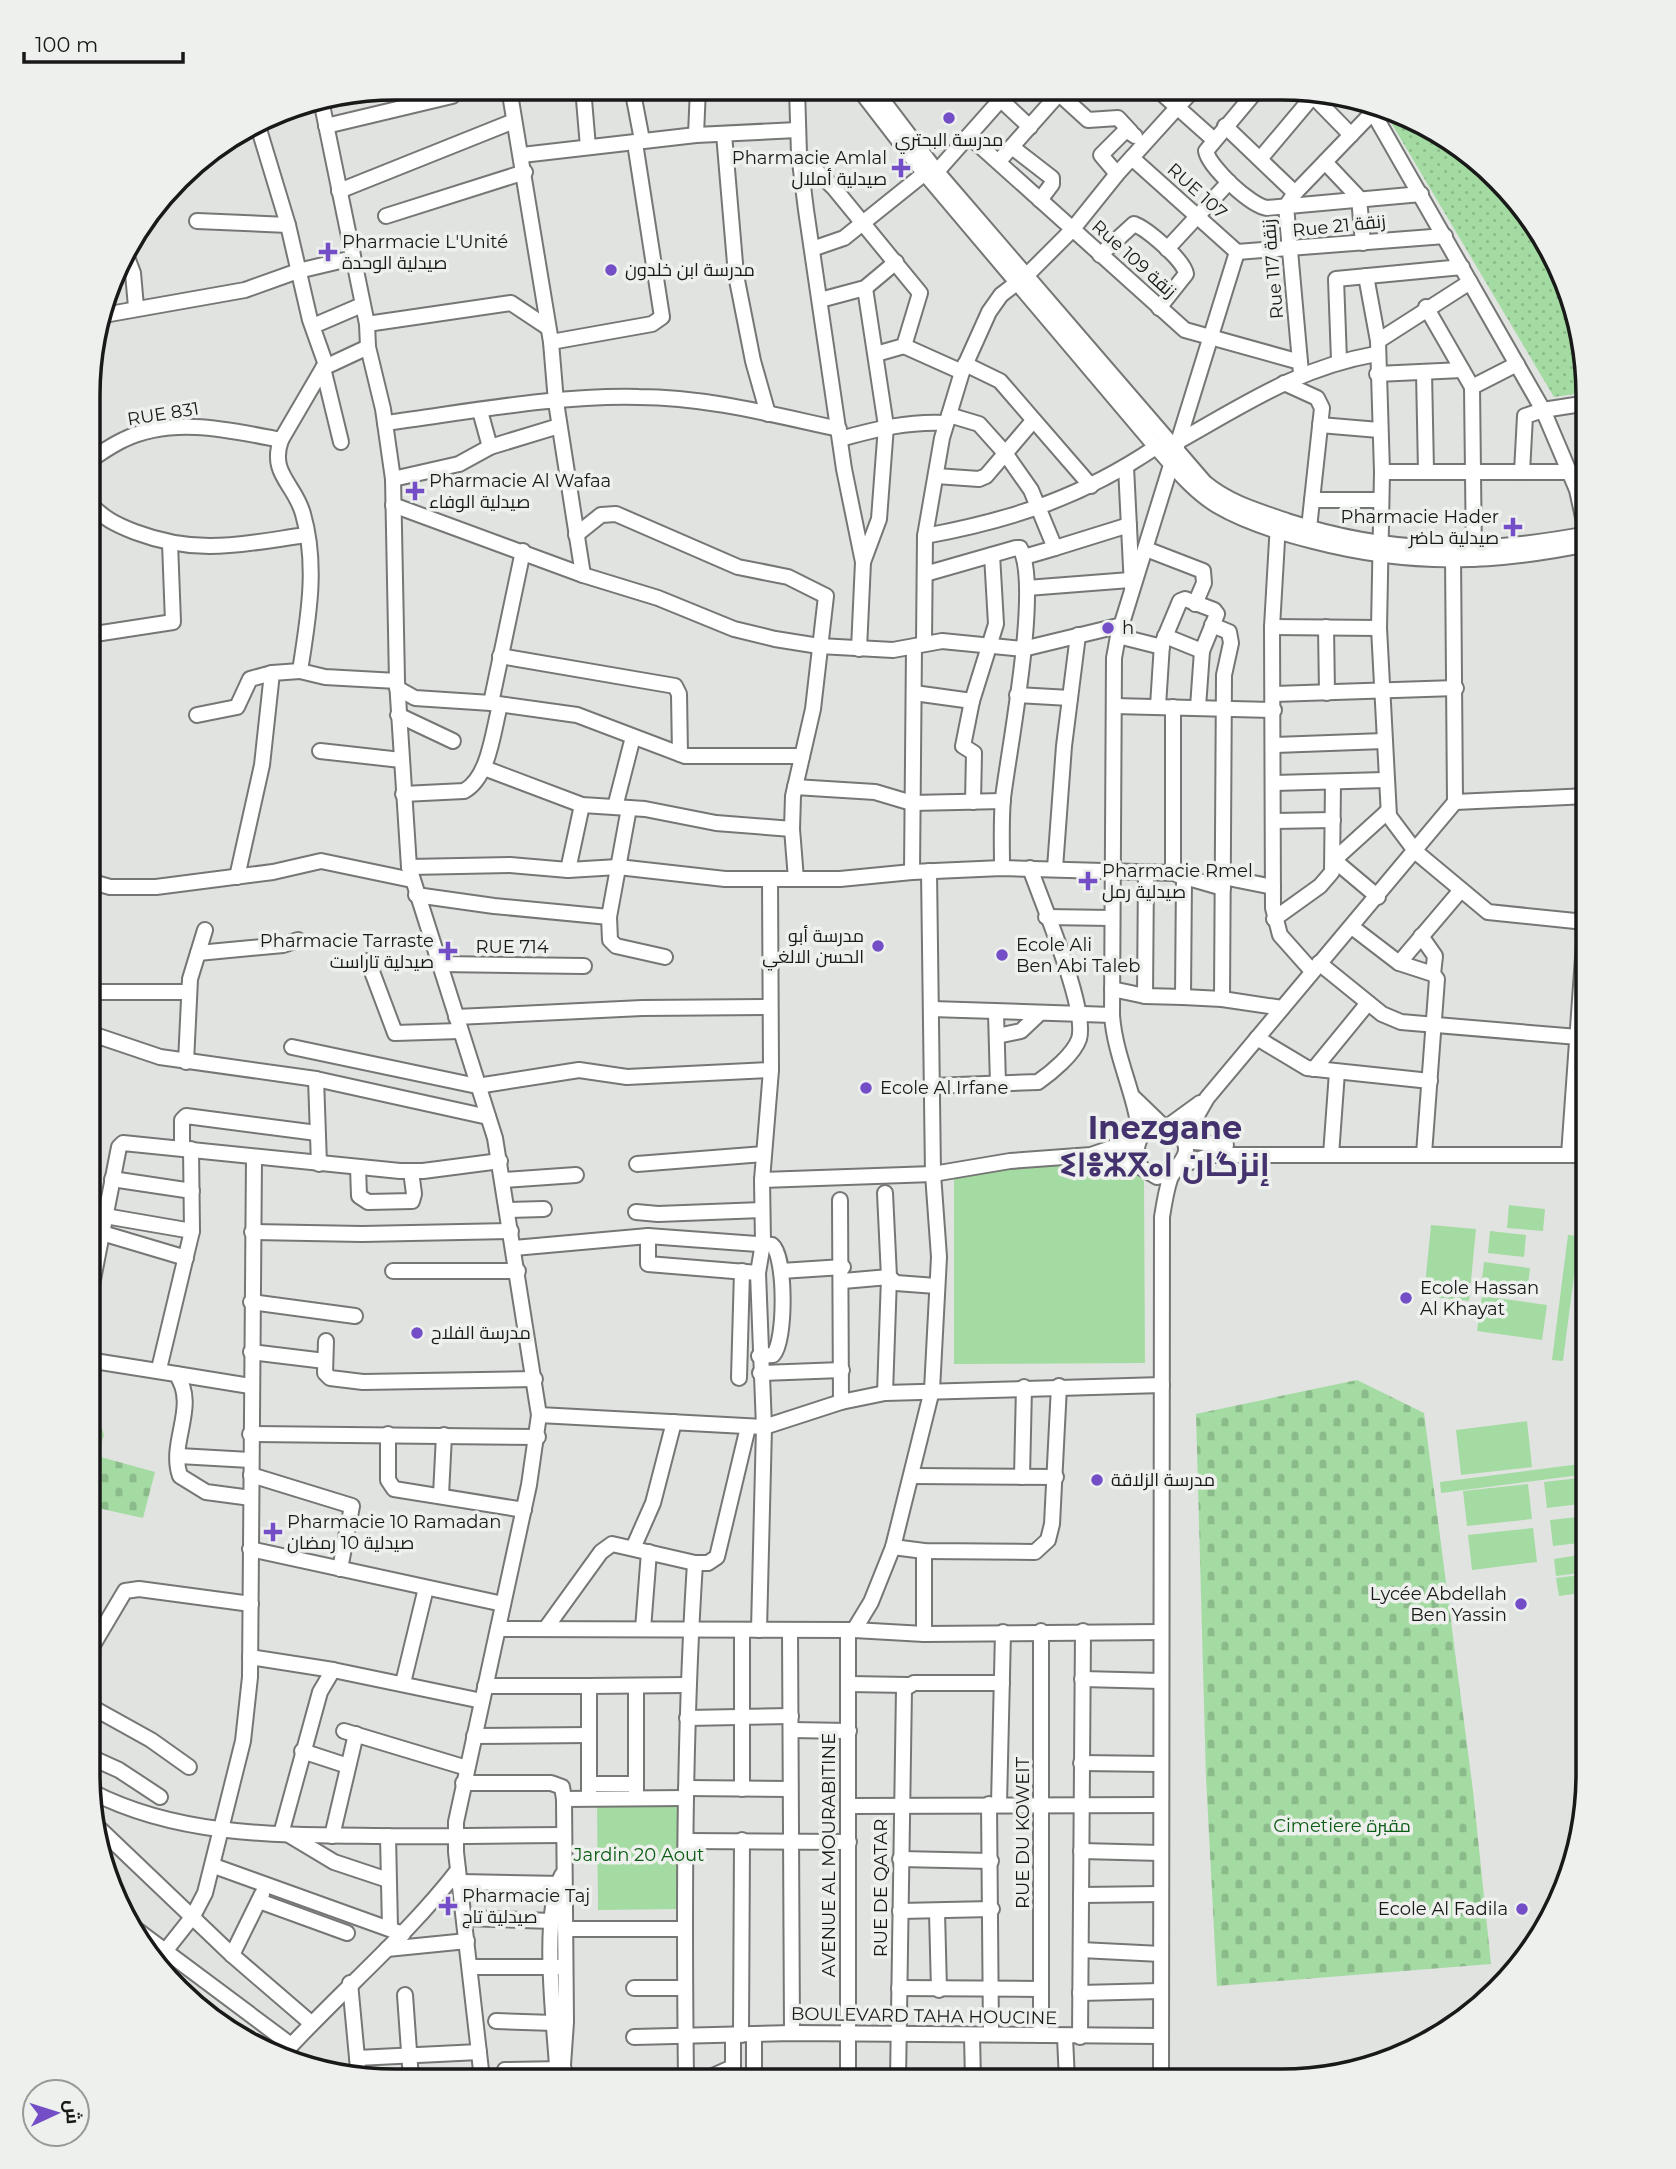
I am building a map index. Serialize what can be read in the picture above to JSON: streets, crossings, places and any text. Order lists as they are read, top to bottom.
{
  "streets": {
    "street": [
      "RUE 107",
      "Rue 21 زنقة",
      "Rue 109 زنقة",
      "Rue 117 زنقة",
      "RUE 831",
      "RUE 714",
      "RUE DU KOWEIT",
      "AVENUE AL MOURABITINE",
      "RUE DE QATAR",
      "BOULEVARD TAHA HOUCINE"
    ]
  },
  "crossings": [
    ["RUE 107", "Rue 21 زنقة"],
    ["Rue 21 زنقة", "Rue 117 زنقة"],
    ["Rue 109 زنقة", "Rue 117 زنقة"],
    ["RUE DU KOWEIT", "BOULEVARD TAHA HOUCINE"],
    ["AVENUE AL MOURABITINE", "BOULEVARD TAHA HOUCINE"],
    ["RUE DE QATAR", "BOULEVARD TAHA HOUCINE"]
  ],
  "districts": ["Inezgane ⵉⵏⴻⵣⴳⴰⵏ إنزگان"],
  "parks": ["Cimetiere مقبرة", "Jardin 20 Aout"],
  "places": {
    "other": [
      "مدرسة البحتري",
      "مدرسة ابن خلدون",
      "h",
      "مدرسة أبو الحسن الالغي",
      "Ecole Ali Ben Abi Taleb",
      "Ecole Al Irfane",
      "Ecole Hassan Al Khayat",
      "مدرسة الفلاح",
      "مدرسة الزلاقة",
      "Lycée Abdellah Ben Yassin",
      "Ecole Al Fadila"
    ],
    "health": [
      "Pharmacie Amlal صيدلية أملال",
      "Pharmacie L'Unité صيدلية الوحدة",
      "Pharmacie Al Wafaa صيدلية الوفاء",
      "Pharmacie Hader صيدلية حاضر",
      "Pharmacie Rmel صيدلية رمل",
      "Pharmacie Tarraste صيدلية تاراست",
      "Pharmacie 10 Ramadan صيدلية 10 رمضان",
      "Pharmacie Taj صيدلية تاج"
    ]
  },
  "scale_bar": "100 m",
  "north": "right"
}
